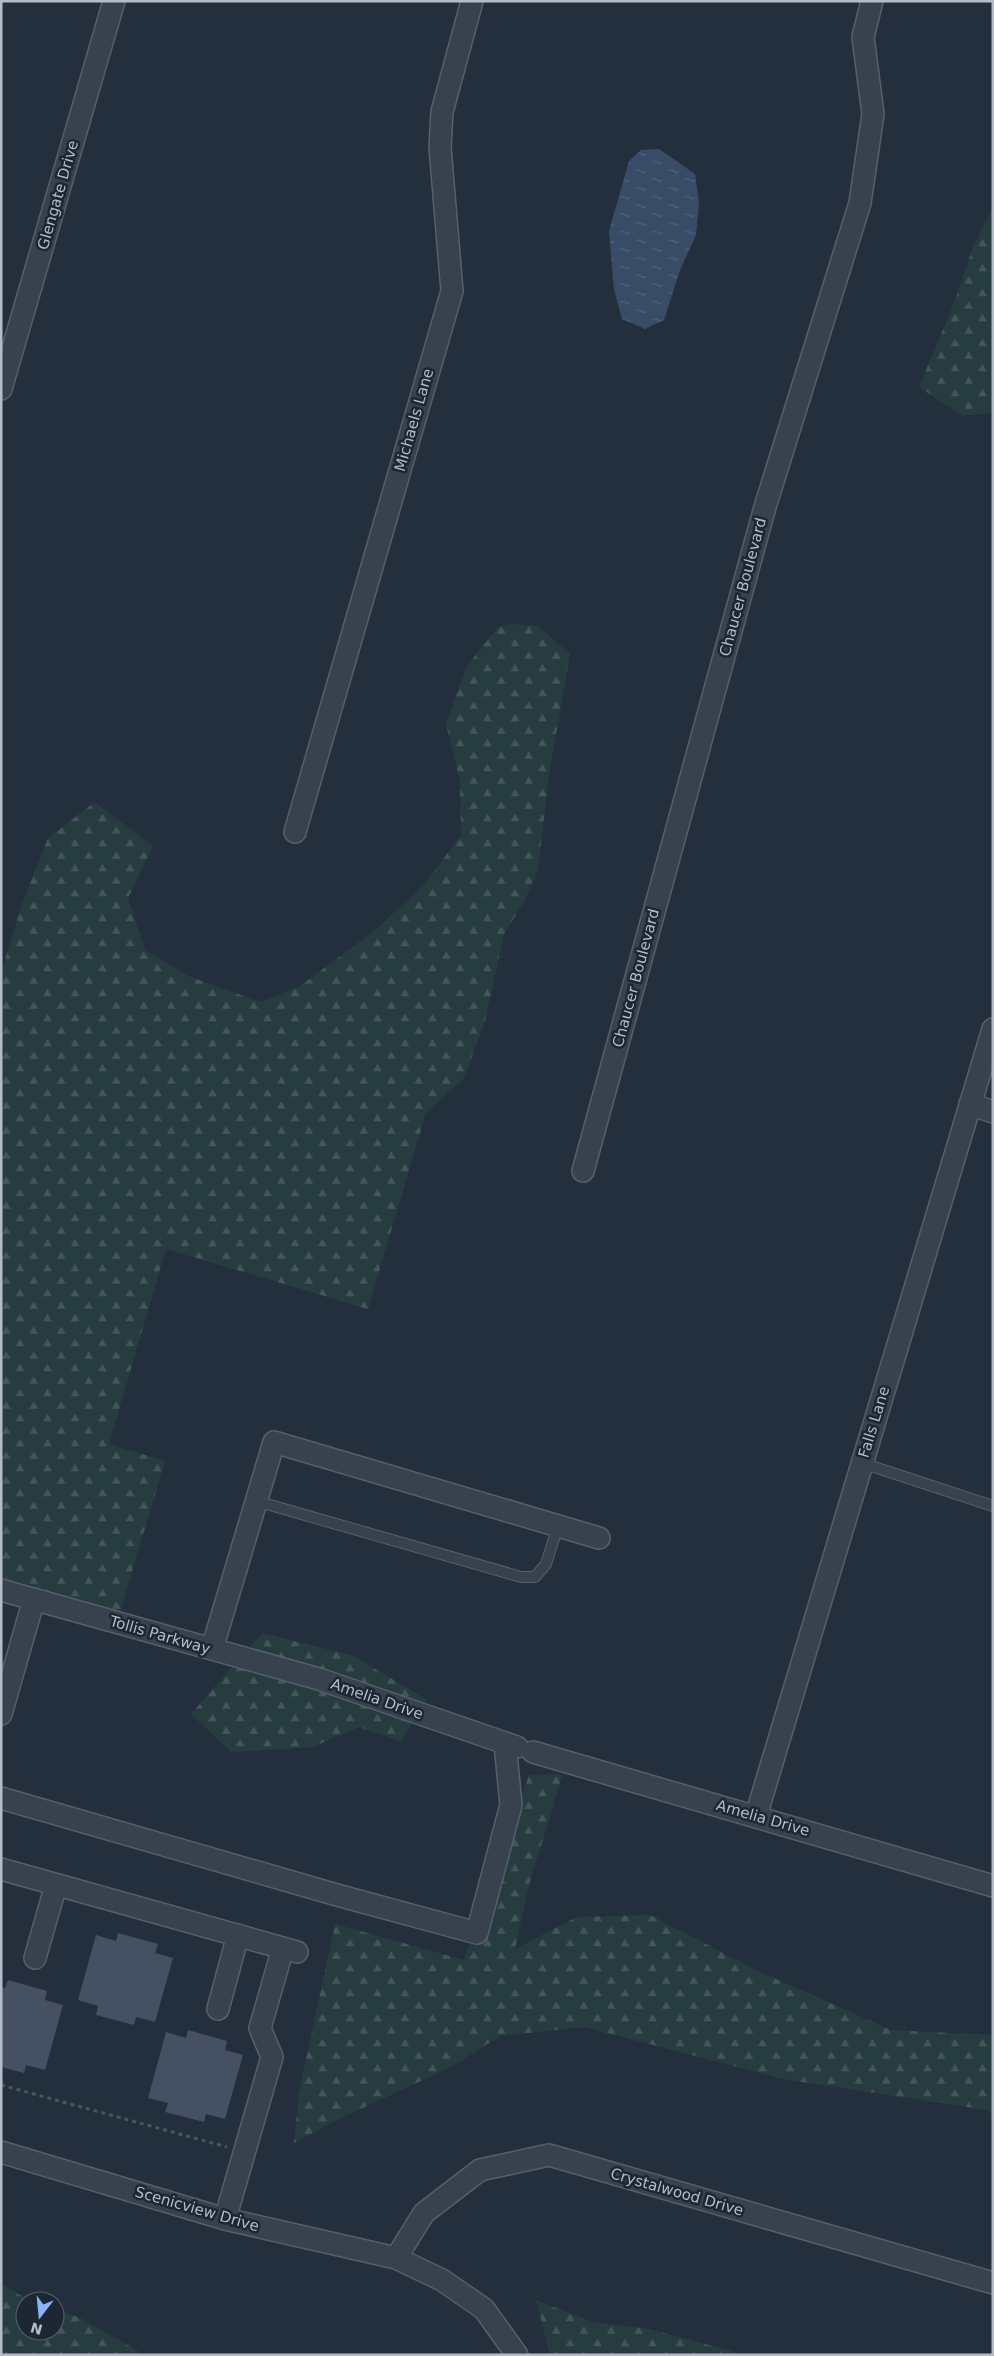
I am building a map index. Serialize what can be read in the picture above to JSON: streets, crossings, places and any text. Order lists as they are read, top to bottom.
{
  "streets": {
    "street": [
      "Glengate Drive",
      "Michaels Lane",
      "Chaucer Boulevard",
      "Falls Lane",
      "Tollis Parkway",
      "Amelia Drive",
      "Crystalwood Drive",
      "Scenicview Drive"
    ]
  },
  "crossings": [
    ["Falls Lane", "Amelia Drive"],
    ["Tollis Parkway", "Amelia Drive"],
    ["Crystalwood Drive", "Scenicview Drive"]
  ],
  "north": "bottom"
}
